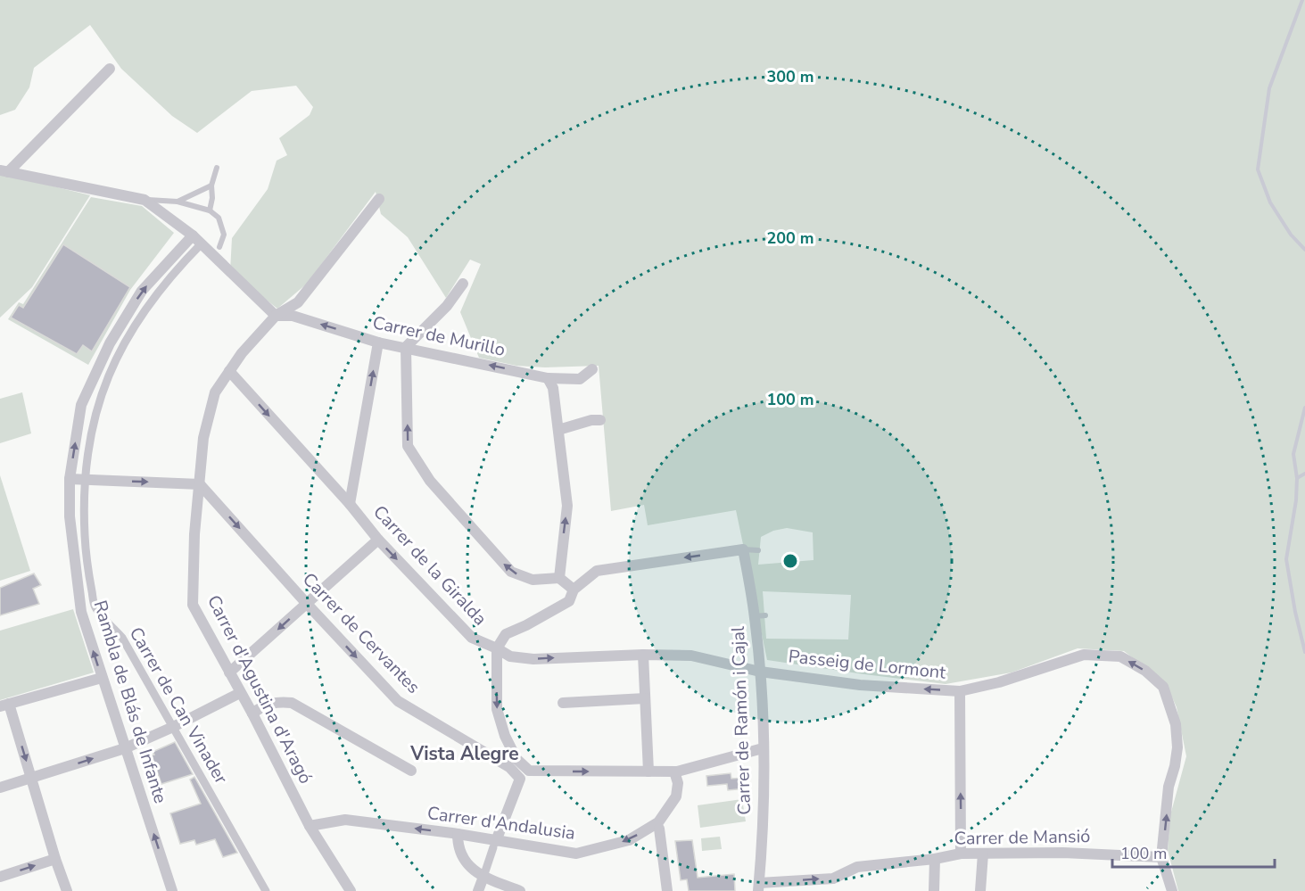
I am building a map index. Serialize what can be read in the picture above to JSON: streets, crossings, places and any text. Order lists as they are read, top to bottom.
{
  "streets": {
    "street": [
      "Carrer de Murillo",
      "Carrer de la Giralda",
      "Carrer de Cervantes",
      "Passeig de Lormont",
      "Carrer d'Agustina d'Aragó",
      "Rambla de Blás de Infante",
      "Carrer de Can Vinader",
      "Carrer de Ramón i Cajal",
      "Carrer d'Andalusia",
      "Carrer de Mansió"
    ]
  },
  "crossings": [
    ["Carrer de Murillo", "Carrer d'Agustina d'Aragó"],
    ["Carrer de la Giralda", "Passeig de Lormont"],
    ["Carrer de la Giralda", "Carrer d'Agustina d'Aragó"],
    ["Carrer de la Giralda", "Carrer de Ramón i Cajal"],
    ["Carrer de Cervantes", "Carrer d'Agustina d'Aragó"],
    ["Carrer de Cervantes", "Carrer d'Andalusia"],
    ["Passeig de Lormont", "Carrer de Ramón i Cajal"],
    ["Passeig de Lormont", "Carrer de Mansió"],
    ["Carrer d'Agustina d'Aragó", "Carrer d'Andalusia"],
    ["Carrer de Ramón i Cajal", "Carrer de Mansió"]
  ],
  "one_way": [
    "Carrer de Murillo",
    "Carrer de la Giralda",
    "Carrer de Cervantes",
    "Rambla de Blás de Infante",
    "Carrer d'Andalusia",
    "Carrer de Mansió"
  ],
  "districts": ["Vista Alegre"],
  "scale_bar": "100 m",
  "rings": ["300 m", "200 m", "100 m"]
}
